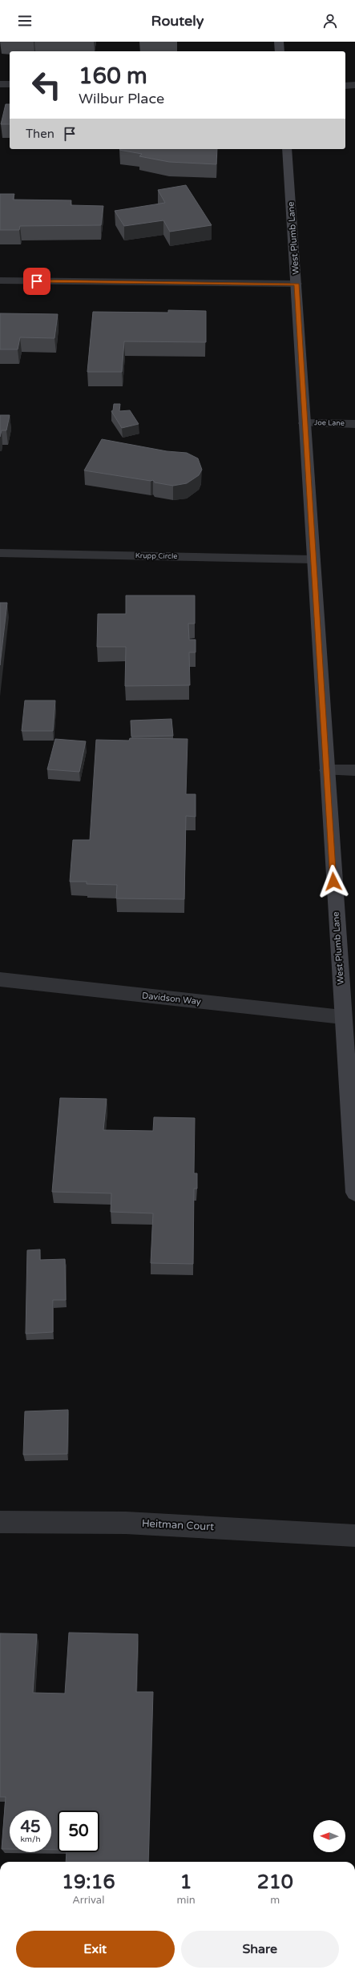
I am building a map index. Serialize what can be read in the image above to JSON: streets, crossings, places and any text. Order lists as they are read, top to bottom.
{
  "streets": {
    "main road": ["West Plumb Lane"],
    "street": [
      "Joe Lane",
      "Krupp Circle",
      "Davidson Way",
      "Heitman Court"
    ]
  },
  "crossings": [
    ["West Plumb Lane", "Joe Lane"],
    ["West Plumb Lane", "Krupp Circle"],
    ["West Plumb Lane", "Davidson Way"]
  ],
  "north": "left",
  "page": {
    "header": "Routely",
    "turn": ["160 m", "Wilbur Place"],
    "then": "Then",
    "speed": "45 km/h",
    "limit": "50",
    "eta": [
      "19:16",
      "Arrival",
      "1",
      "min",
      "210",
      "m"
    ],
    "buttons": ["Exit", "Share"]
  }
}
